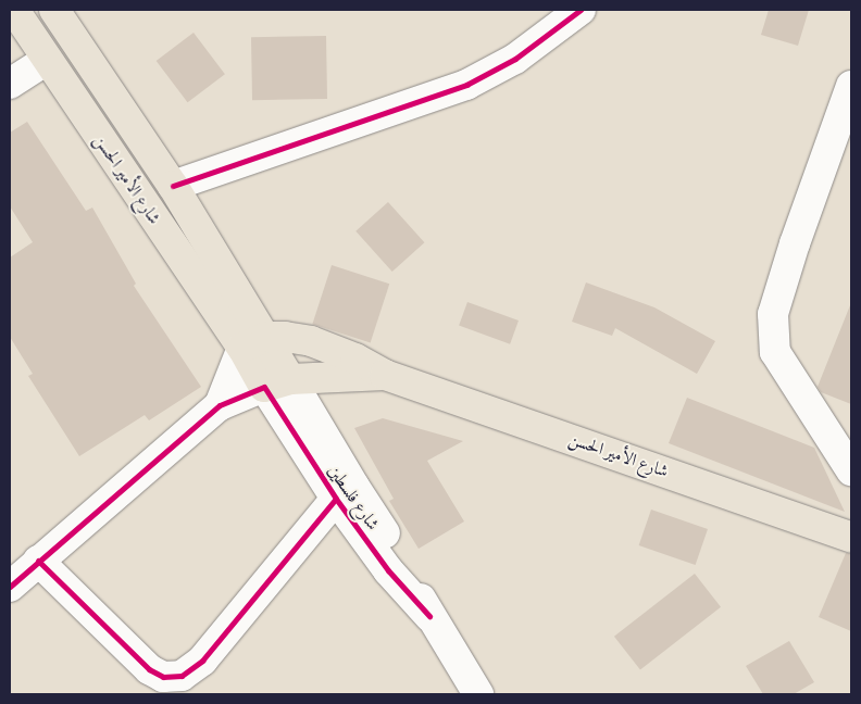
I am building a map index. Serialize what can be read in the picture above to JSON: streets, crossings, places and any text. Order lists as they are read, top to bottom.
{
  "streets": {
    "main road": ["شارع الأمير الحسن"],
    "street": ["شارع فلسطين"]
  },
  "crossings": [
    ["شارع الأمير الحسن", "شارع فلسطين"]
  ]
}
